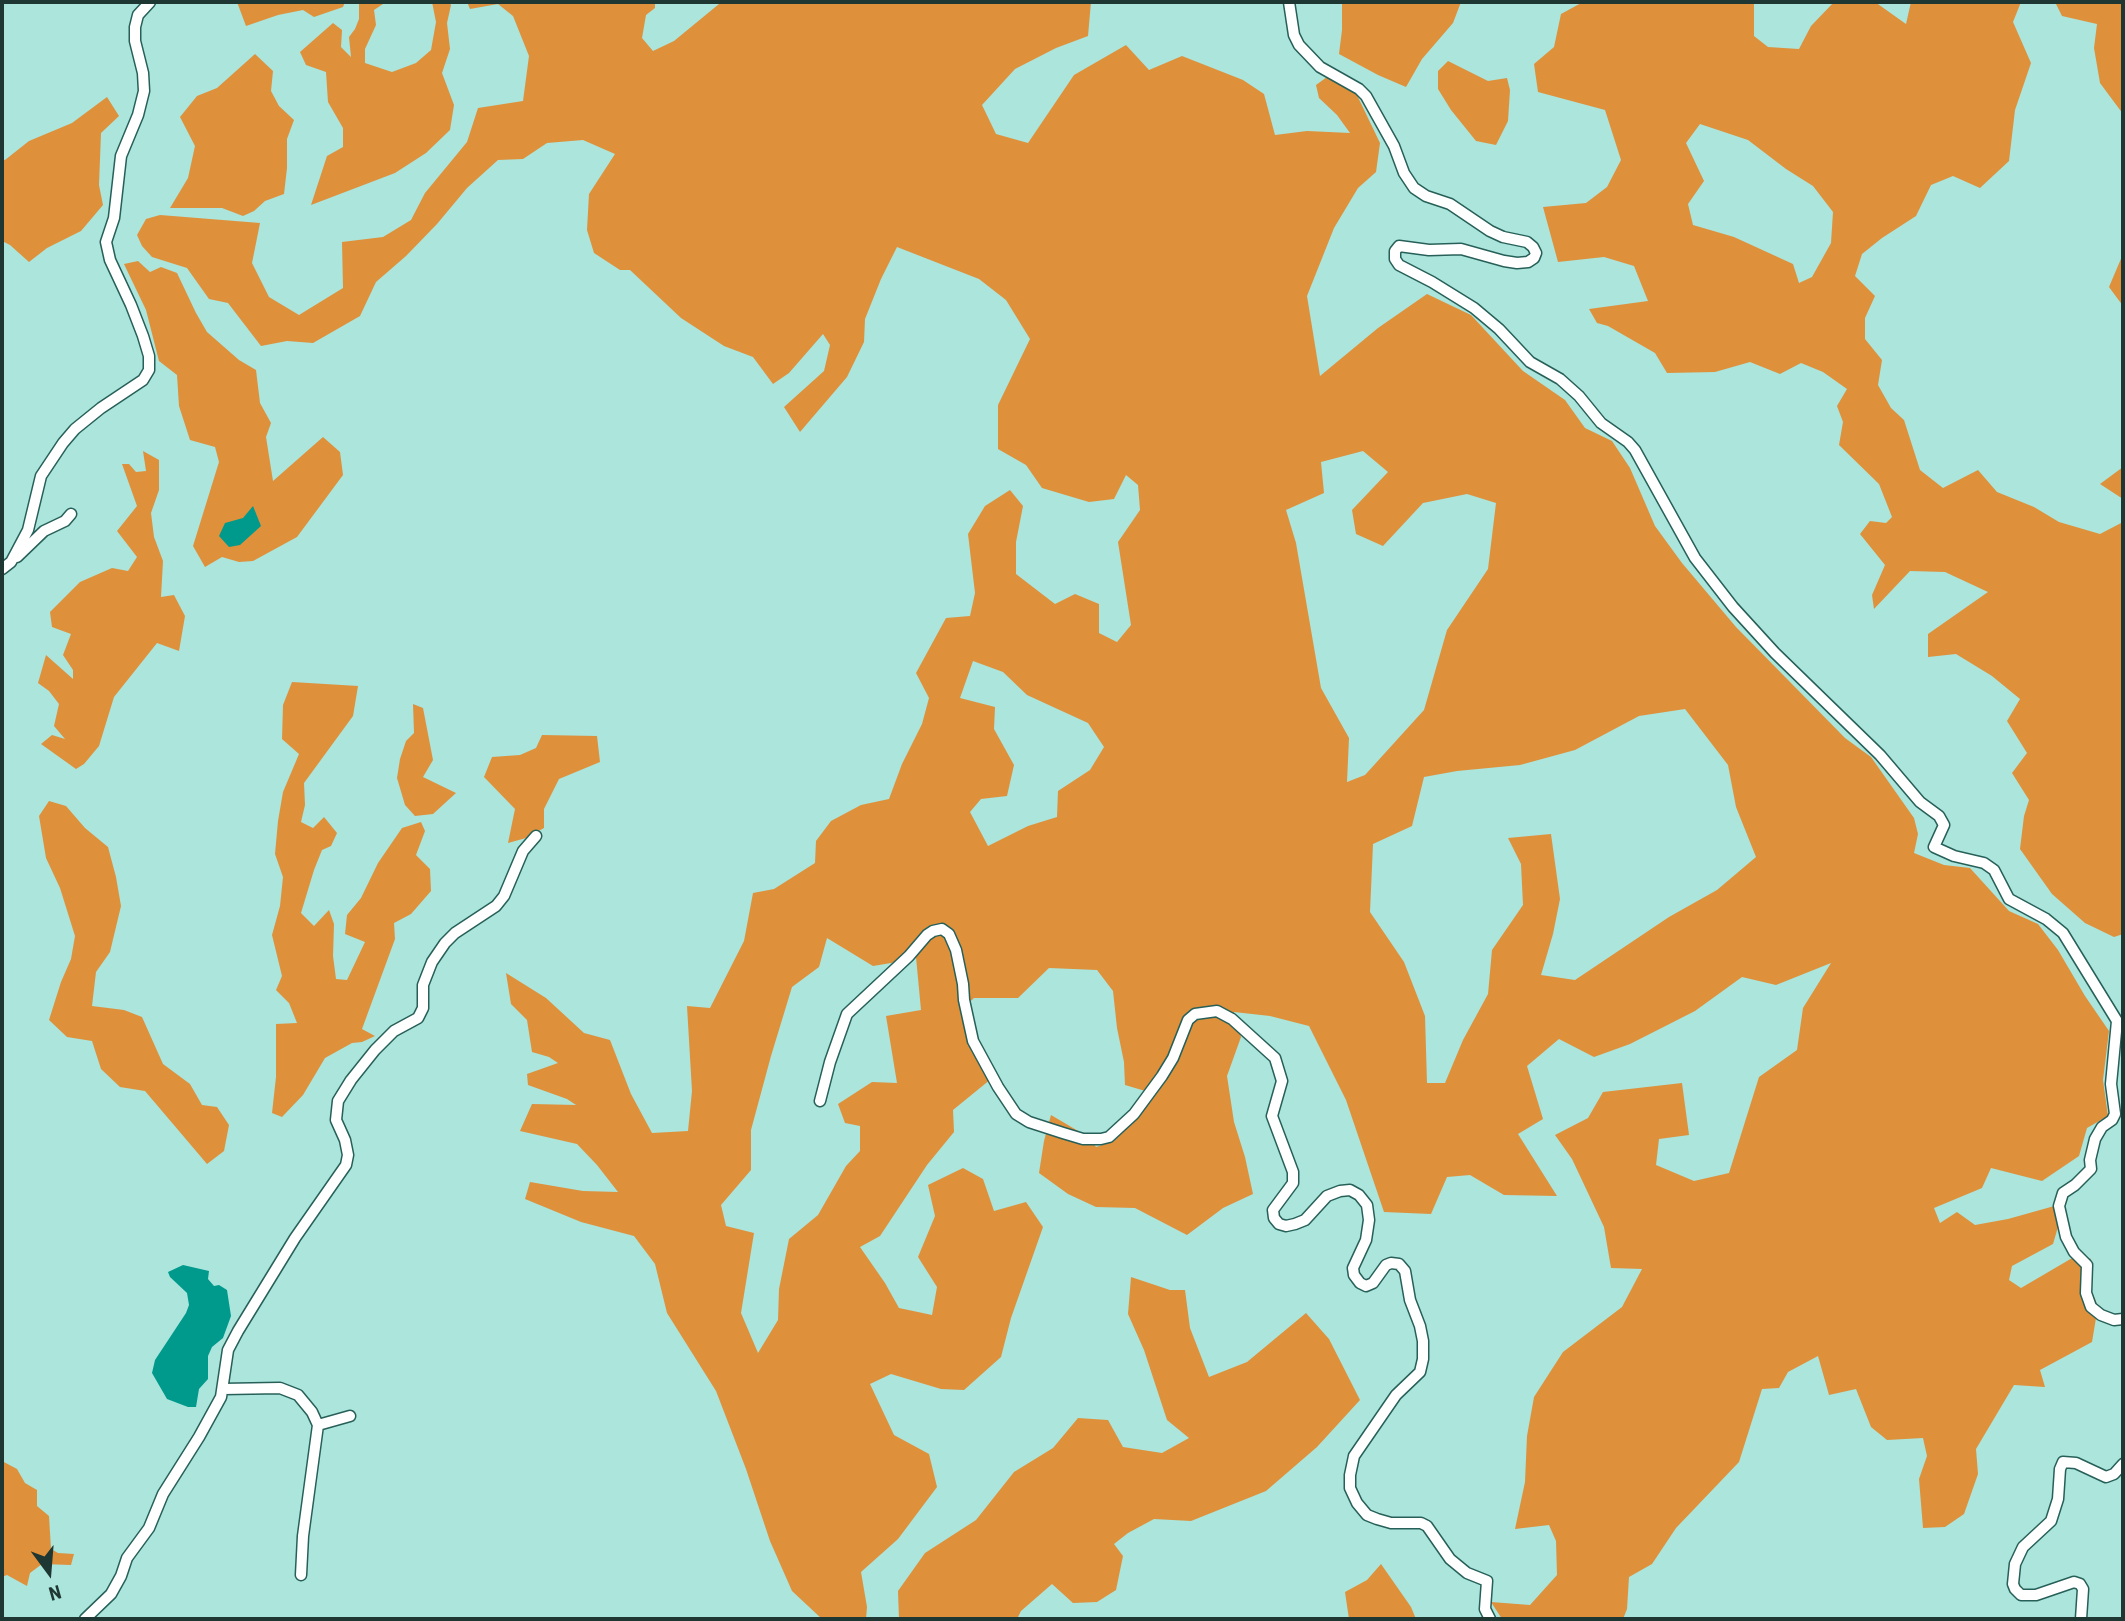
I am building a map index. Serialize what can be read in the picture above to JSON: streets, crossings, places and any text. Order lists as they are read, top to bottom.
{
  "north": "bottom"
}
